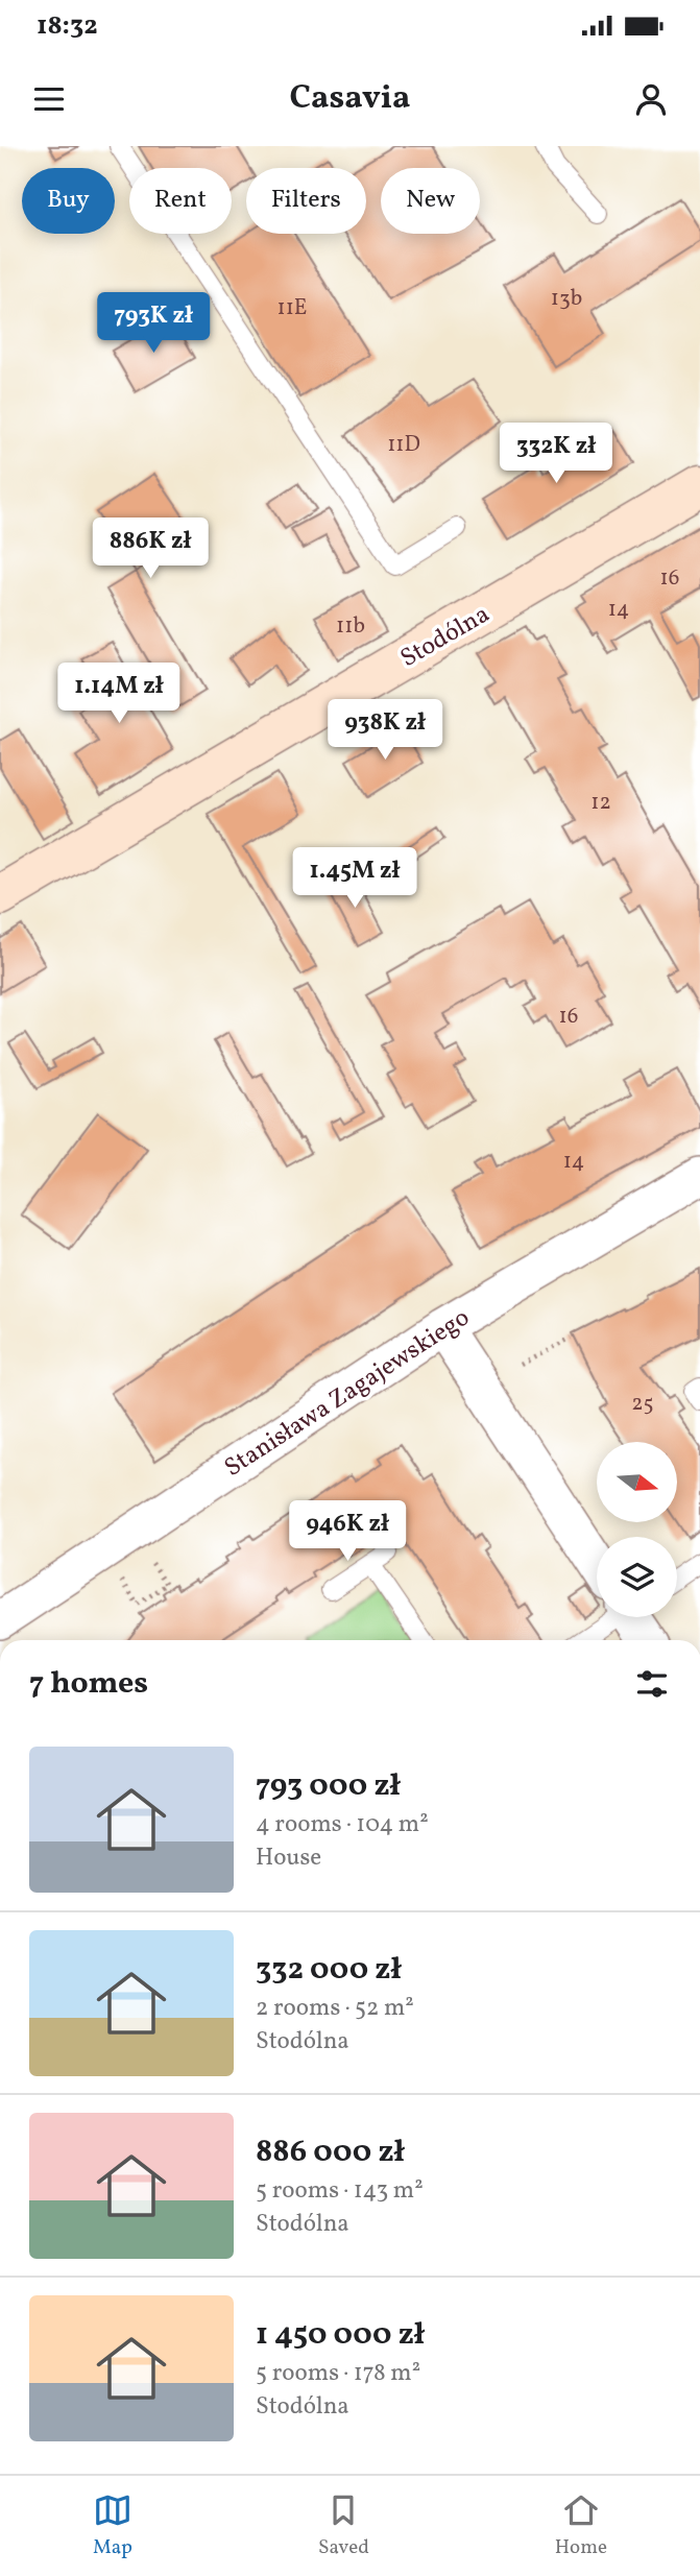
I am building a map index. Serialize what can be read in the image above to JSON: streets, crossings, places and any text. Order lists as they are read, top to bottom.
{
  "streets": {
    "street": ["Stodólna", "Stanisława Zagajewskiego"]
  },
  "house_numbers": [
    "13b",
    "11E",
    "11D",
    "16",
    "14",
    "11b",
    "12",
    "16",
    "14",
    "25"
  ],
  "north": "right",
  "page": {
    "status": "18:32",
    "header": "Casavia",
    "chip": [
      "Buy",
      "Rent",
      "Filters",
      "New"
    ],
    "price": [
      "793K zł",
      "332K zł",
      "886K zł",
      "1.14M zł",
      "938K zł",
      "1.45M zł",
      "946K zł"
    ],
    "heading": "7 homes",
    "list": [
      {
        "name": "793 000 zł",
        "note": "4 rooms · 104 m² · House"
      },
      {
        "name": "332 000 zł",
        "note": "2 rooms · 52 m² · Stodólna"
      },
      {
        "name": "886 000 zł",
        "note": "5 rooms · 143 m² · Stodólna"
      },
      {
        "name": "1 450 000 zł",
        "note": "5 rooms · 178 m² · Stodólna"
      }
    ],
    "tabs": ["Map", "Saved", "Home"]
  }
}
